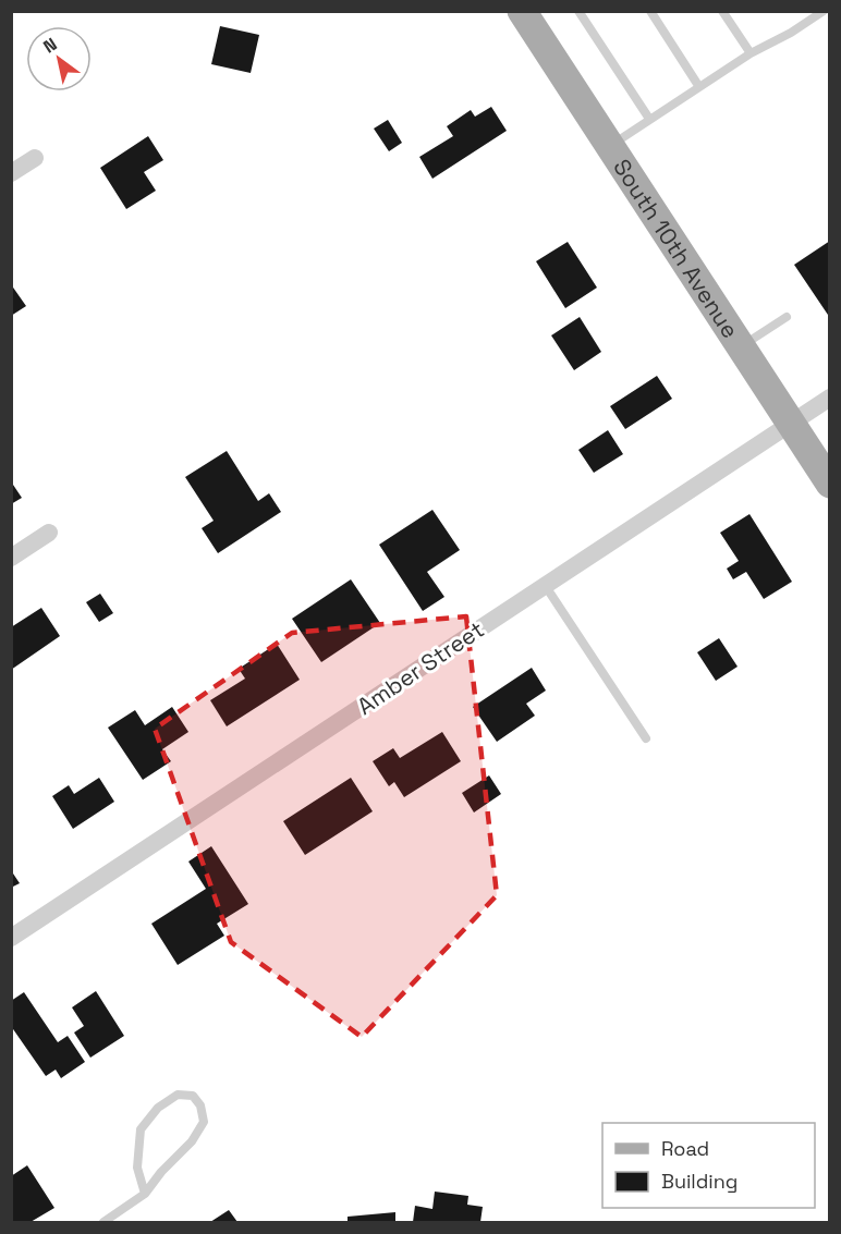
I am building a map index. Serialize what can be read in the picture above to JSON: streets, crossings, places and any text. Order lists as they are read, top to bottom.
{
  "streets": {
    "main road": ["South 10th Avenue"],
    "street": ["Amber Street"]
  },
  "crossings": [
    ["South 10th Avenue", "Amber Street"]
  ],
  "legend": ["Road", "Building"],
  "north": "top left"
}
